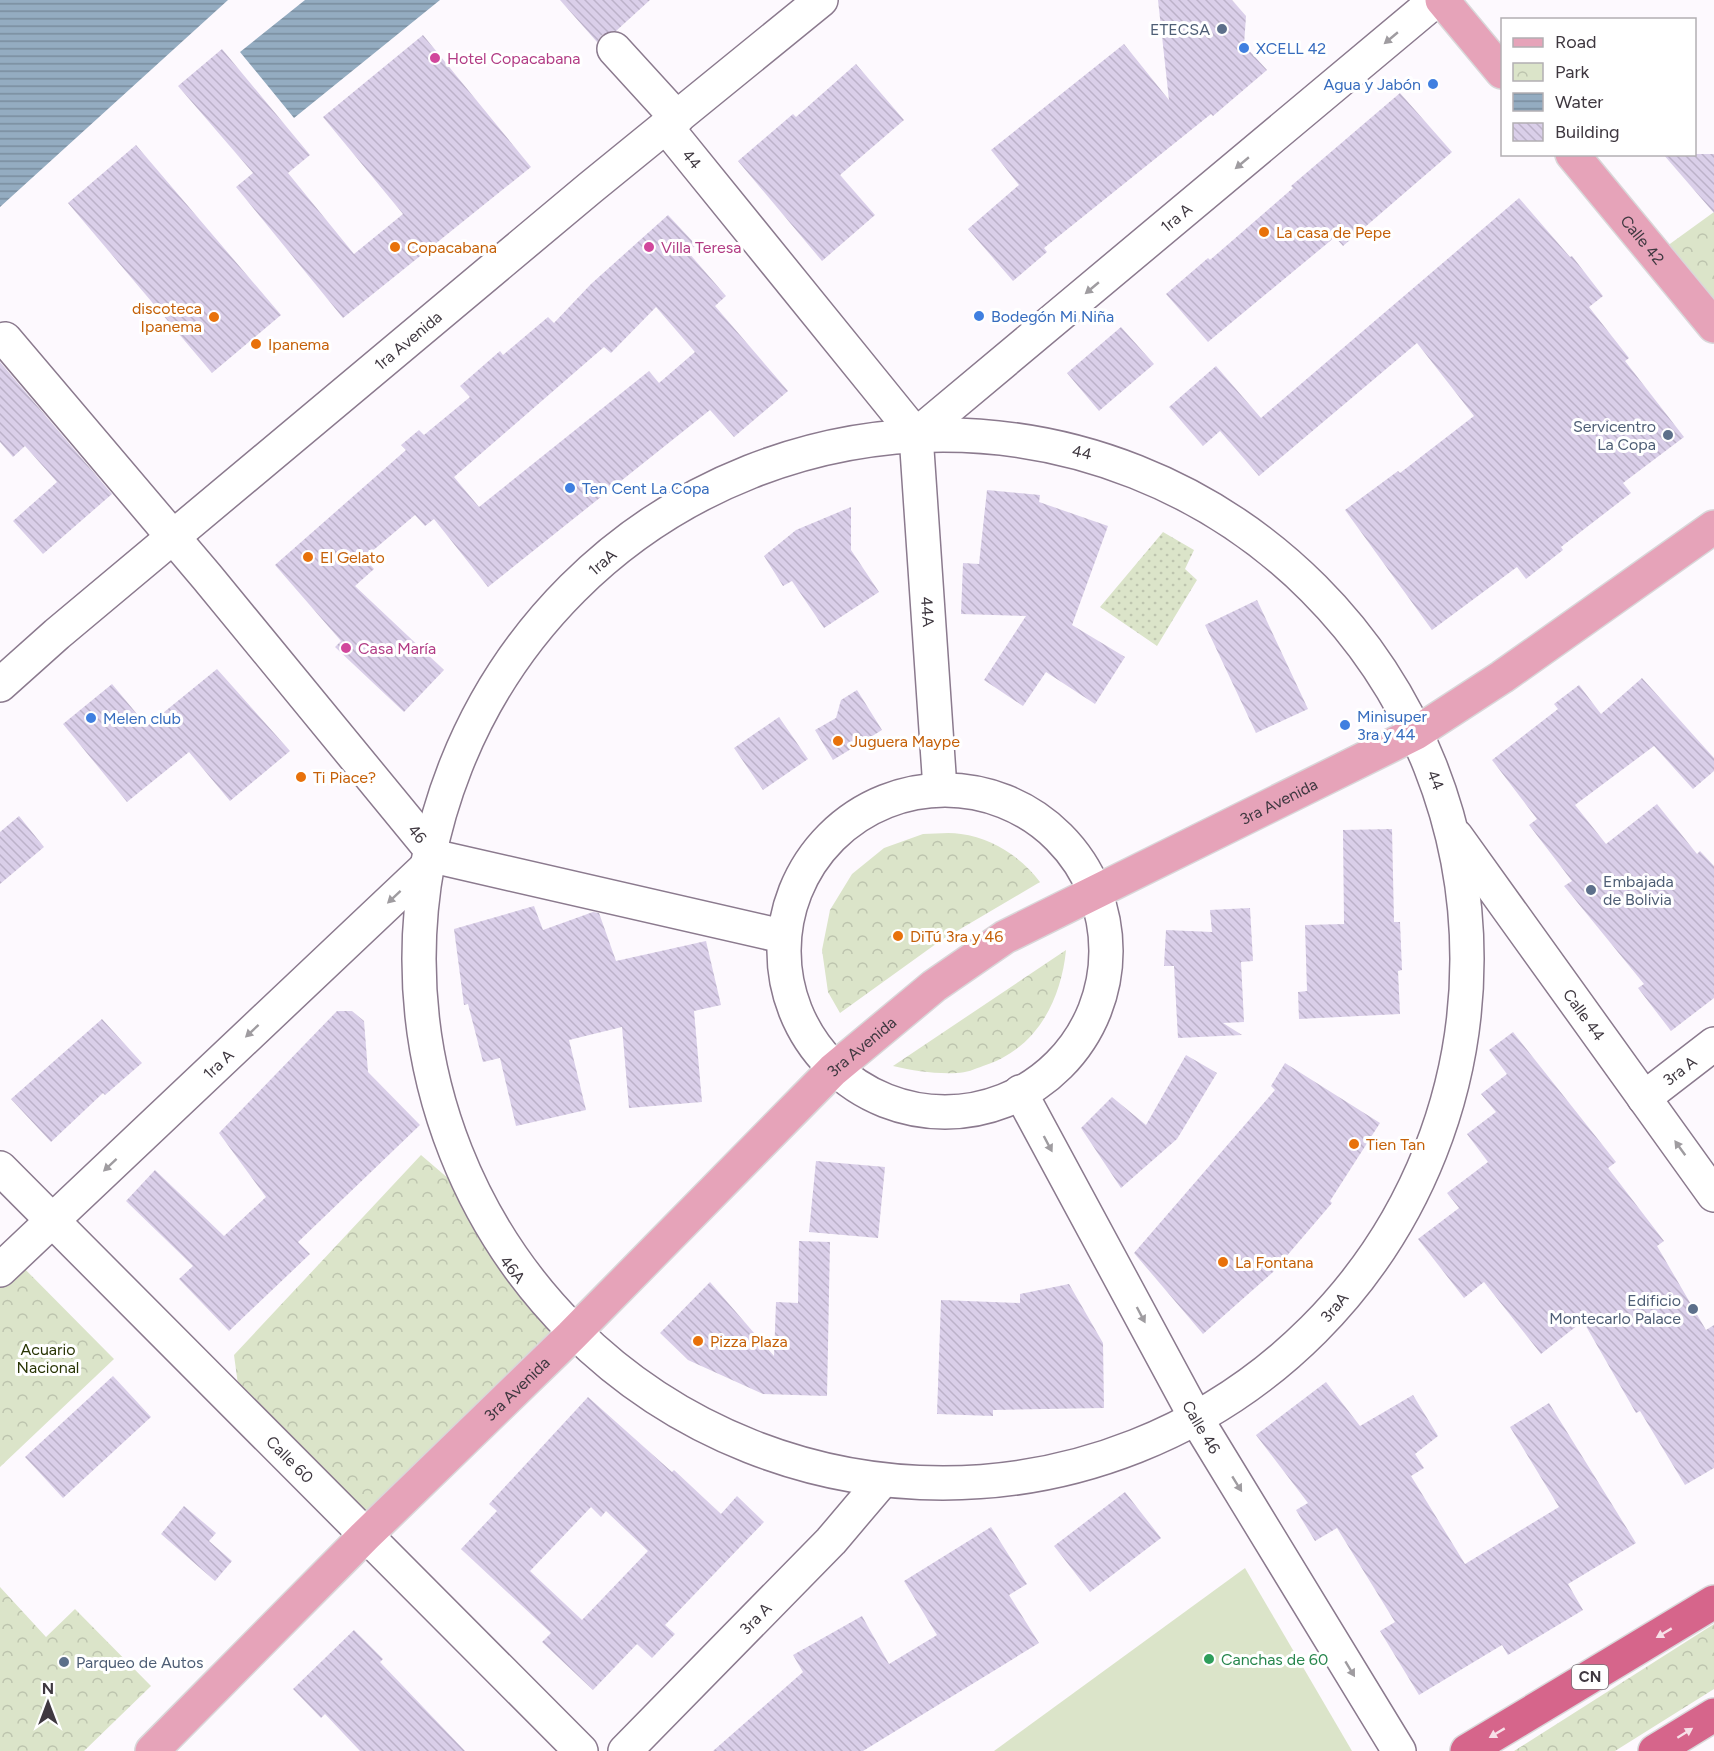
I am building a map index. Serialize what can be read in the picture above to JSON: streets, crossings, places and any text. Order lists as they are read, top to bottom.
{
  "streets": {
    "highway": ["CN"],
    "main road": ["Calle 42", "3ra Avenida"],
    "street": [
      "44",
      "1ra A",
      "1ra Avenida",
      "1raA",
      "44A",
      "46",
      "Calle 44",
      "3ra A",
      "46A",
      "3raA",
      "Calle 46",
      "Calle 60"
    ]
  },
  "crossings": [
    ["44", "1ra A"],
    ["44", "1ra Avenida"],
    ["44", "1raA"],
    ["44", "44A"],
    ["44", "3ra Avenida"],
    ["44", "Calle 44"],
    ["44", "3raA"],
    ["1ra A", "1raA"],
    ["1ra A", "44A"],
    ["1ra A", "46"],
    ["1ra A", "46A"],
    ["1ra A", "Calle 60"],
    ["1ra Avenida", "46"],
    ["1raA", "44A"],
    ["1raA", "46"],
    ["1raA", "46A"],
    ["3ra Avenida", "46A"],
    ["3ra Avenida", "Calle 60"],
    ["46", "46A"],
    ["Calle 44", "3ra A"],
    ["Calle 44", "3raA"],
    ["3ra A", "46A"],
    ["3ra A", "3raA"],
    ["46A", "3raA"],
    ["3raA", "Calle 46"]
  ],
  "one_way": ["1ra A", "Calle 46"],
  "parks": ["Acuario Nacional"],
  "places": [
    "ETECSA",
    "XCELL 42",
    "Hotel Copacabana",
    "Agua y Jabón",
    "La casa de Pepe",
    "Copacabana",
    "Villa Teresa",
    "Bodegón Mi Niña",
    "discoteca Ipanema",
    "Ipanema",
    "Servicentro La Copa",
    "Ten Cent La Copa",
    "El Gelato",
    "Casa María",
    "Melen club",
    "Minisuper 3ra y 44",
    "Juguera Maype",
    "Ti Piace?",
    "Embajada de Bolivia",
    "DiTú 3ra y 46",
    "Tien Tan",
    "La Fontana",
    "Edificio Montecarlo Palace",
    "Pizza Plaza",
    "Canchas de 60",
    "Parqueo de Autos"
  ],
  "legend": [
    "Road",
    "Park",
    "Water",
    "Building"
  ],
  "north": "top"
}
